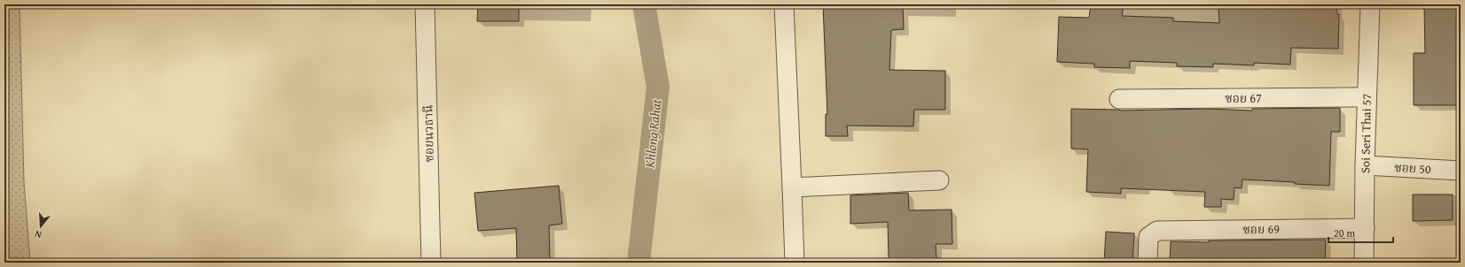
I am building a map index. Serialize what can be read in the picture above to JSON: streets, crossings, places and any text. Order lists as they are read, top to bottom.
{
  "streets": {
    "street": [
      "ซอย 67",
      "ซอยนวธานี",
      "Soi Seri Thai 57",
      "ซอย 50",
      "ซอย 69"
    ]
  },
  "crossings": [
    ["ซอย 67", "Soi Seri Thai 57"],
    ["Soi Seri Thai 57", "ซอย 50"],
    ["Soi Seri Thai 57", "ซอย 69"]
  ],
  "water": ["Khlong Rahat"],
  "scale_bar": "20 m",
  "north": "bottom"
}
